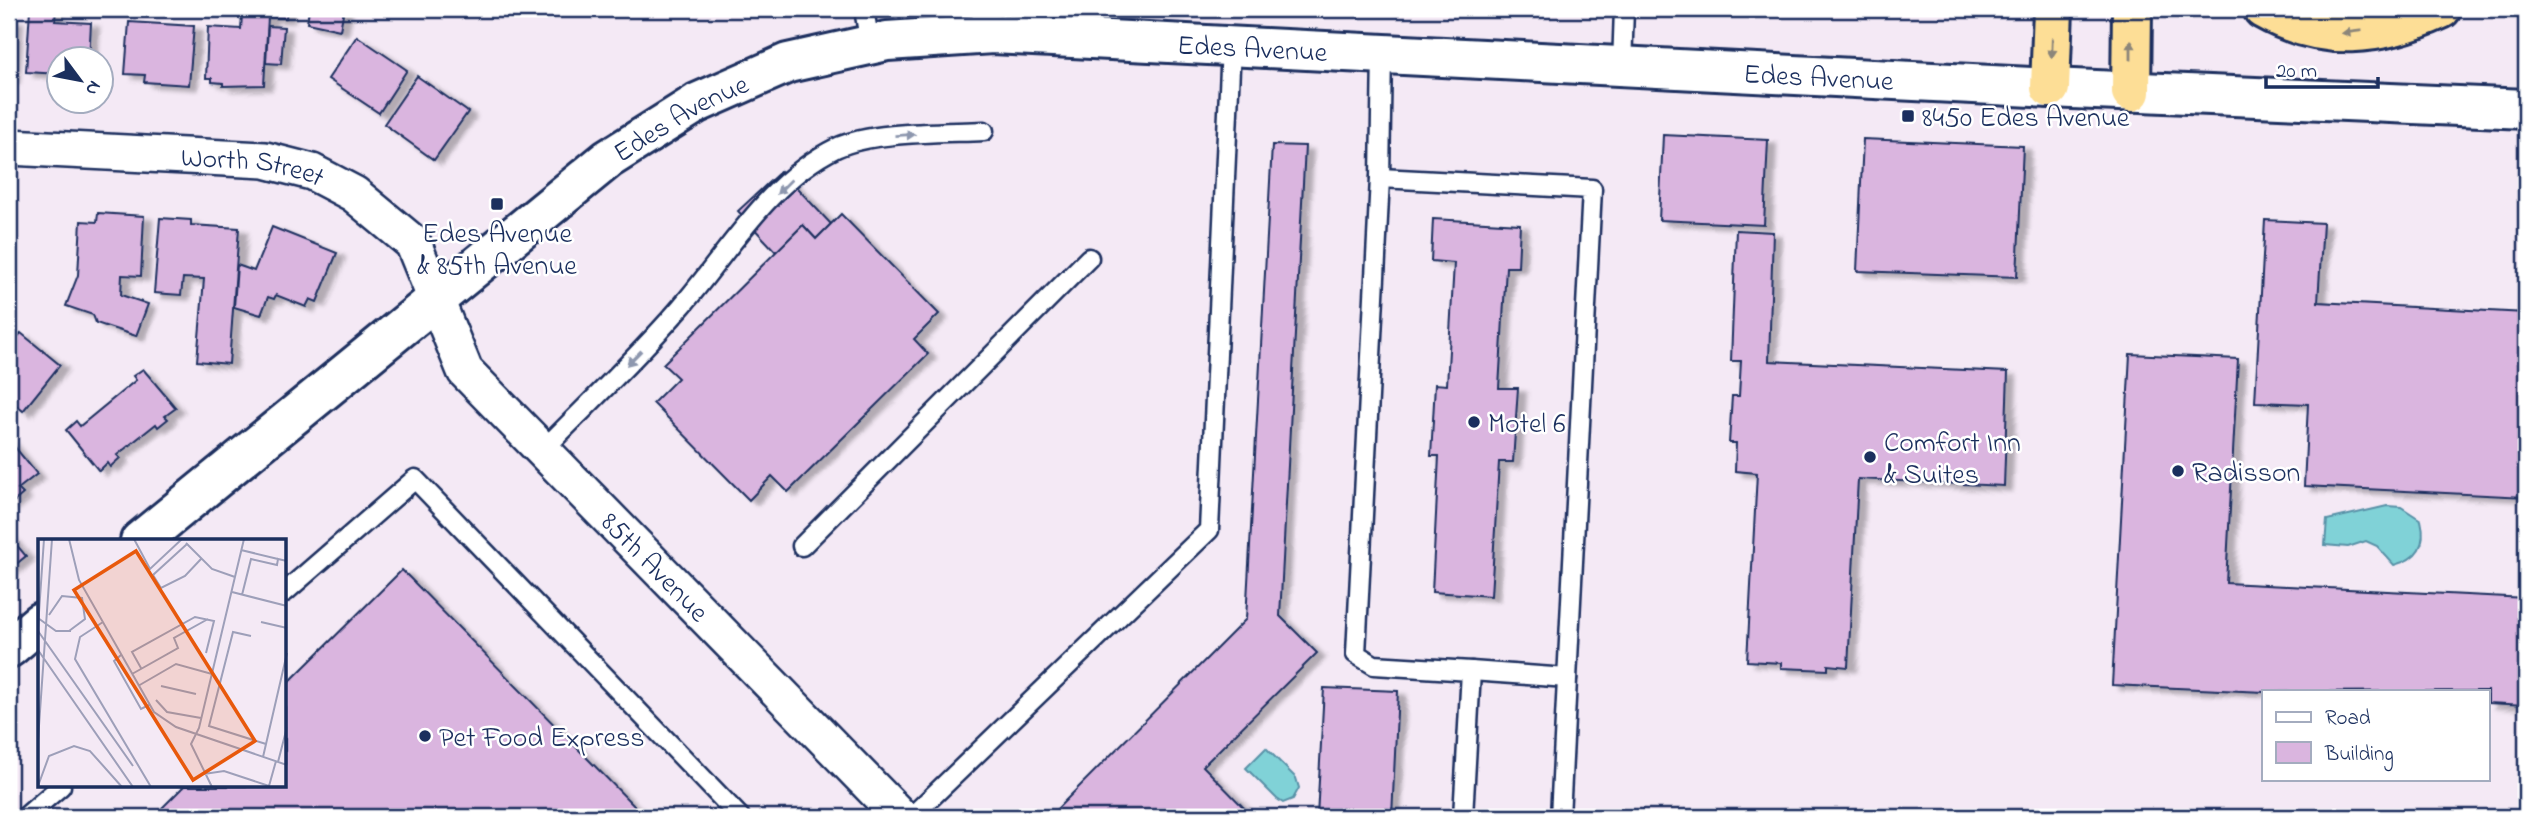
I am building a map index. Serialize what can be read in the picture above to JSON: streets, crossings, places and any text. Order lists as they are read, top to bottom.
{
  "streets": {
    "street": ["Edes Avenue", "Worth Street", "85th Avenue"]
  },
  "crossings": [
    ["Edes Avenue", "Worth Street"],
    ["Edes Avenue", "85th Avenue"],
    ["Worth Street", "85th Avenue"]
  ],
  "places": {
    "transit": ["8450 Edes Avenue", "Edes Avenue & 85th Avenue"],
    "other": [
      "Motel 6",
      "Comfort Inn & Suites",
      "Radisson",
      "Pet Food Express"
    ]
  },
  "legend": ["Road", "Building"],
  "scale_bar": "20 m",
  "north": "bottom right"
}
